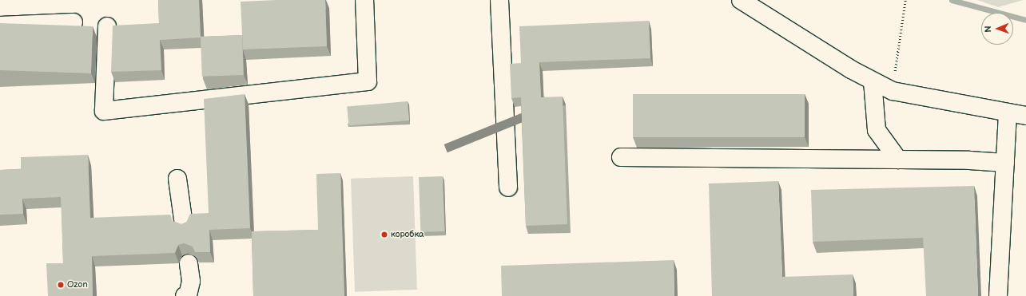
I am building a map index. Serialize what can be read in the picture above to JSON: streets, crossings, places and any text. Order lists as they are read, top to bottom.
{
  "places": ["коробка", "Ozon"],
  "north": "left"
}
